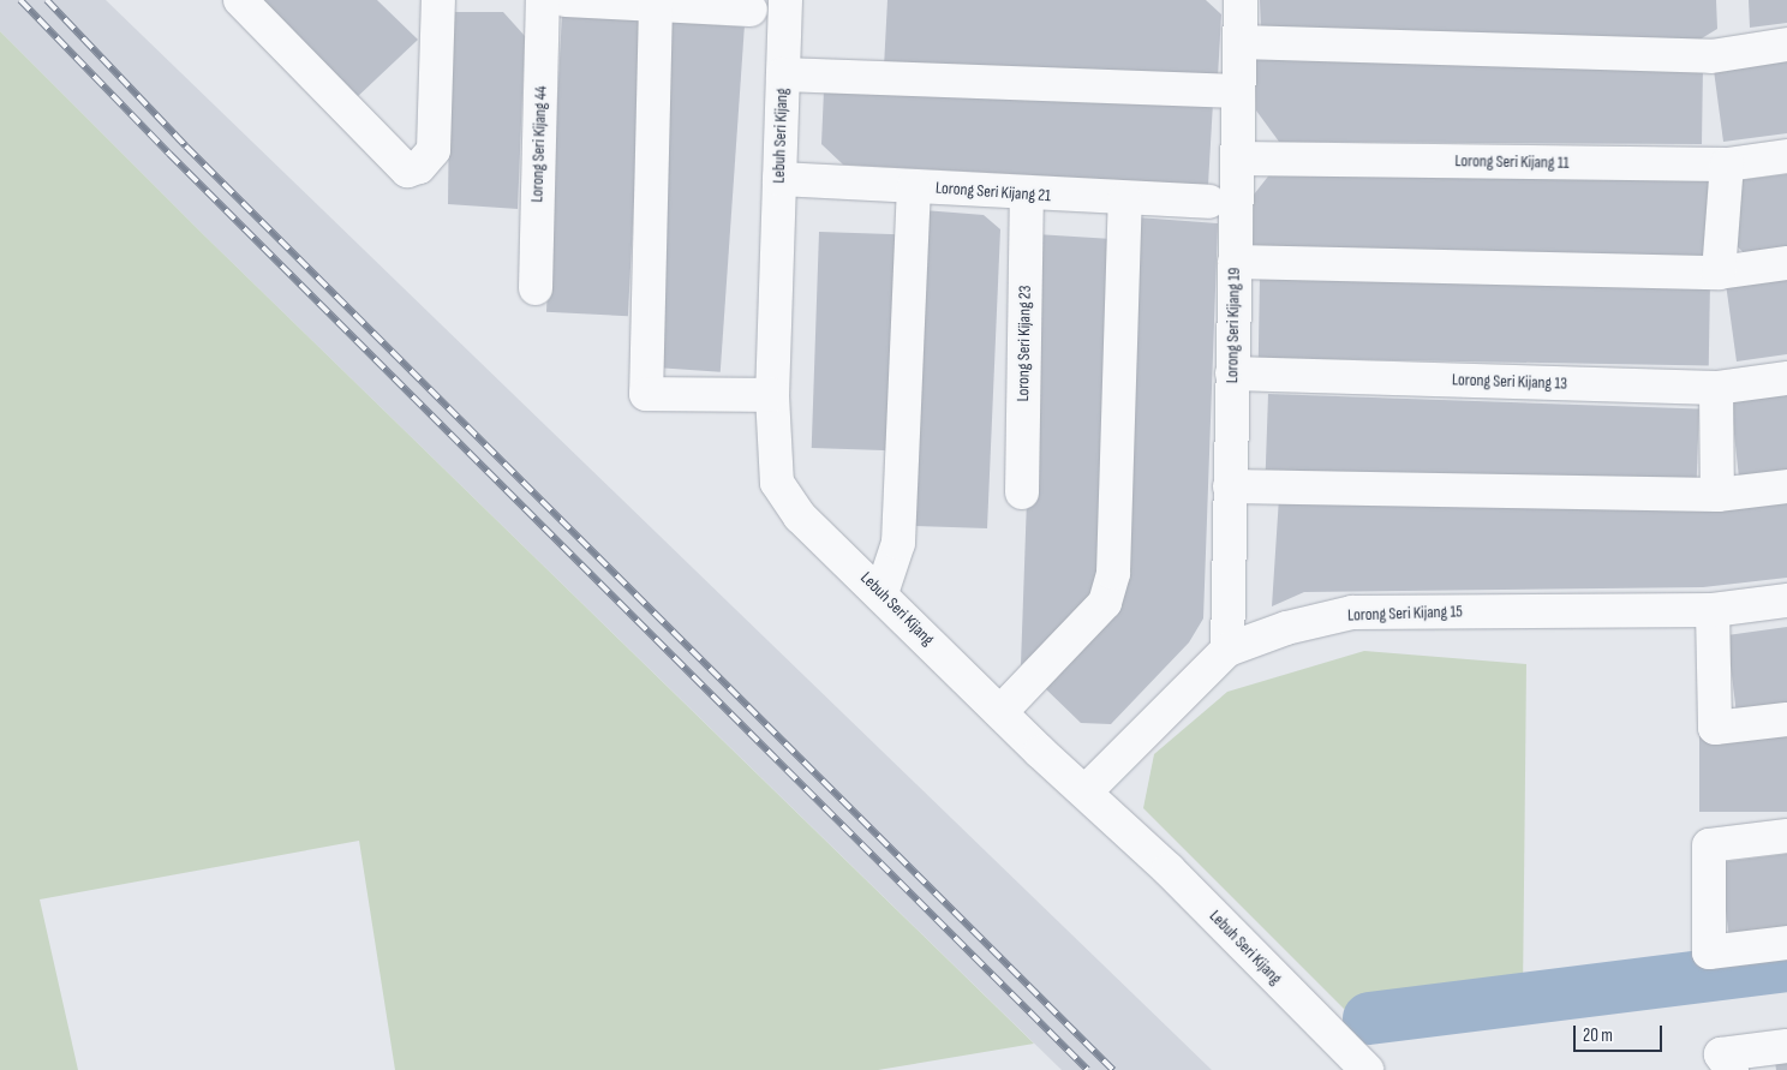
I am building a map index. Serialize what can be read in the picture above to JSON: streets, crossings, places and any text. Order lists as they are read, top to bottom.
{
  "streets": {
    "street": [
      "Lebuh Seri Kijang",
      "Lorong Seri Kijang 44",
      "Lorong Seri Kijang 11",
      "Lorong Seri Kijang 21",
      "Lorong Seri Kijang 19",
      "Lorong Seri Kijang 23",
      "Lorong Seri Kijang 13",
      "Lorong Seri Kijang 15"
    ]
  },
  "crossings": [
    ["Lebuh Seri Kijang", "Lorong Seri Kijang 21"],
    ["Lebuh Seri Kijang", "Lorong Seri Kijang 15"],
    ["Lorong Seri Kijang 11", "Lorong Seri Kijang 19"],
    ["Lorong Seri Kijang 21", "Lorong Seri Kijang 23"],
    ["Lorong Seri Kijang 19", "Lorong Seri Kijang 13"],
    ["Lorong Seri Kijang 19", "Lorong Seri Kijang 15"]
  ],
  "scale_bar": "20 m"
}
